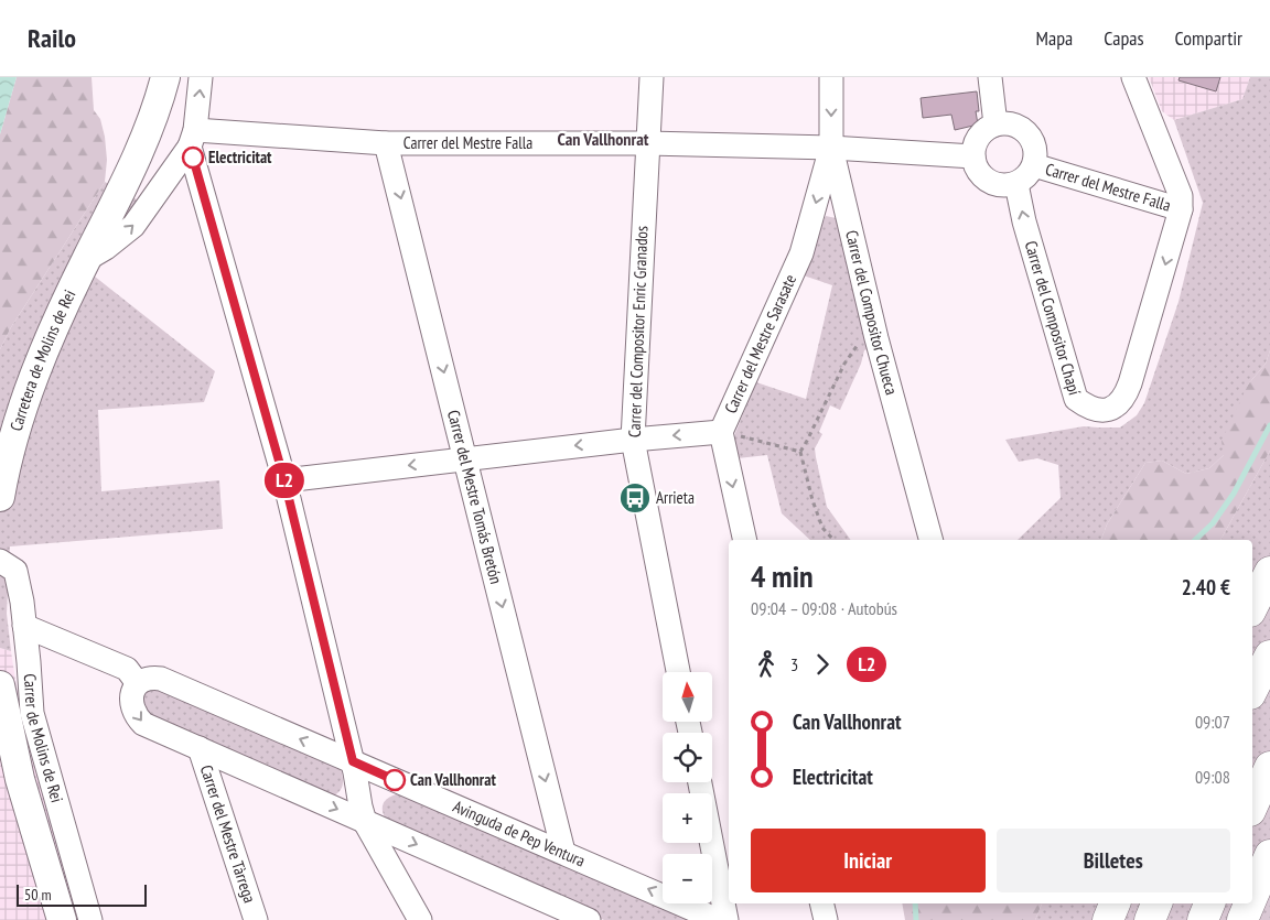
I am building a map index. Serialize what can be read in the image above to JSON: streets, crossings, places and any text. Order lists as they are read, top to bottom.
{
  "streets": {
    "main road": ["Carretera de Molins de Rei"],
    "street": [
      "Carrer del Mestre Falla",
      "Carrer del Compositor Chueca",
      "Carrer del Compositor Chapí",
      "Carrer del Compositor Enric Granados",
      "Carrer del Mestre Sarasate",
      "Carrer del Mestre Tomás Bretón",
      "Carrer de Molins de Rei",
      "Avinguda de Pep Ventura",
      "Carrer del Mestre Tàrrega"
    ]
  },
  "crossings": [
    ["Carrer del Mestre Falla", "Carrer del Compositor Chueca"],
    ["Carrer del Mestre Falla", "Carrer del Compositor Chapí"],
    ["Carrer del Mestre Falla", "Carrer del Compositor Enric Granados"],
    ["Carrer del Mestre Falla", "Carrer del Mestre Sarasate"],
    ["Carrer del Mestre Falla", "Carrer del Mestre Tomás Bretón"],
    ["Carrer del Compositor Chueca", "Carrer del Mestre Sarasate"],
    ["Carrer del Mestre Tomás Bretón", "Avinguda de Pep Ventura"]
  ],
  "one_way": ["Carrer del Mestre Sarasate"],
  "districts": ["Can Vallhonrat"],
  "places": {
    "other": ["Electricitat", "Can Vallhonrat"],
    "bus stop": ["Arrieta"]
  },
  "lines": ["bus line L2"],
  "scale_bar": "50 m",
  "north": "top",
  "page": {
    "header": "Railo",
    "nav": ["Mapa", "Capas", "Compartir"],
    "on_map": "L2",
    "heading": ["4 min", "09:04 – 09:08 · Autobús", "2.40 €"],
    "legs": ["3", "L2"],
    "map_buttons": ["+", "−"],
    "list": [
      {
        "name": "Can Vallhonrat",
        "value": "09:07"
      },
      {
        "name": "Electricitat",
        "value": "09:08"
      }
    ],
    "buttons": ["Iniciar", "Billetes"],
    "scale": "50 m"
  }
}
